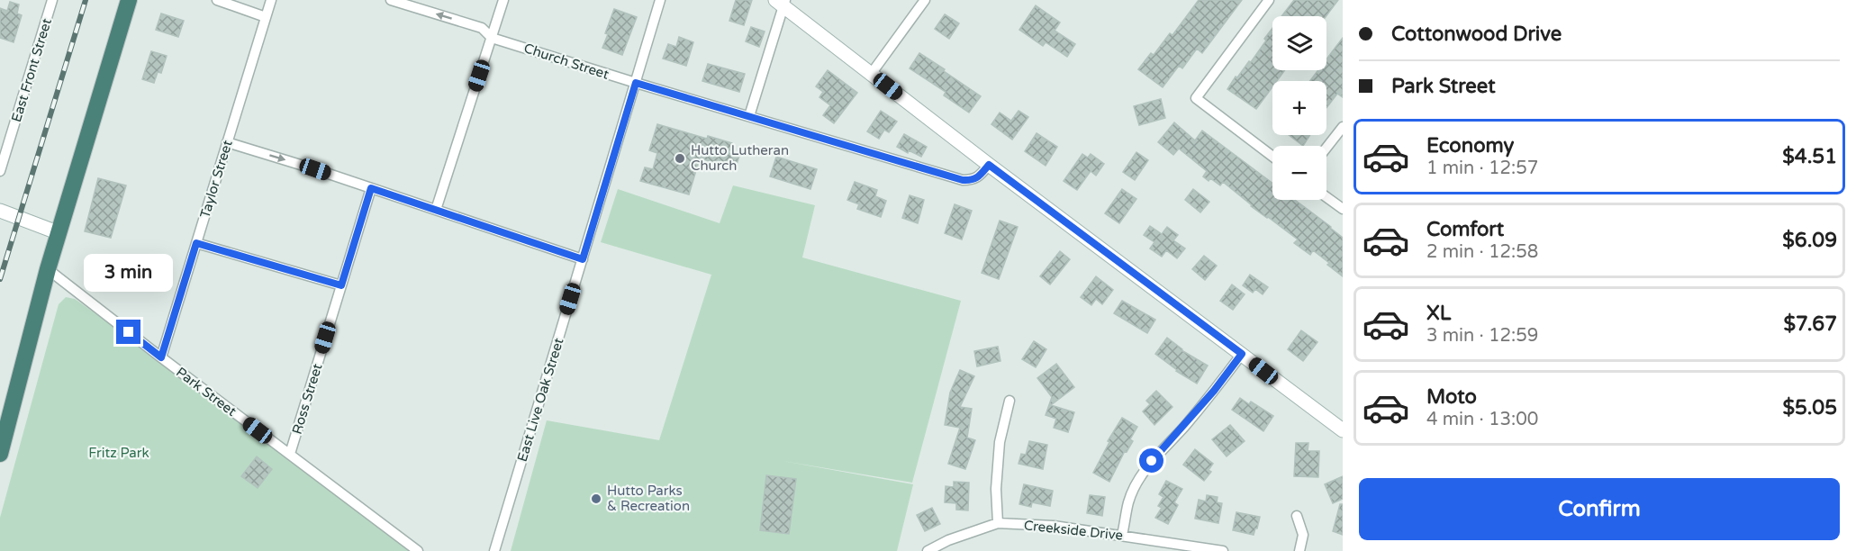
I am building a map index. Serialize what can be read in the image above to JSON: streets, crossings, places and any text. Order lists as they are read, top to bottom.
{
  "streets": {
    "street": [
      "Church Street",
      "East Front Street",
      "Taylor Street",
      "Park Street",
      "Ross Street",
      "East Live Oak Street",
      "Creekside Drive"
    ]
  },
  "crossings": [
    ["Church Street", "East Live Oak Street"],
    ["Taylor Street", "Park Street"],
    ["Park Street", "Ross Street"]
  ],
  "parks": ["Fritz Park"],
  "places": ["Hutto Lutheran Church", "Hutto Parks & Recreation"],
  "page": {
    "banner": ["Cottonwood Drive", "Park Street"],
    "map_buttons": ["+", "−"],
    "list": [
      {
        "name": "Economy",
        "note": "1 min · 12:57",
        "value": "$4.51"
      },
      {
        "name": "Comfort",
        "note": "2 min · 12:58",
        "value": "$6.09"
      },
      {
        "name": "XL",
        "note": "3 min · 12:59",
        "value": "$7.67"
      },
      {
        "name": "Moto",
        "note": "4 min · 13:00",
        "value": "$5.05"
      }
    ],
    "bubble": "3 min",
    "buttons": "Confirm"
  }
}
